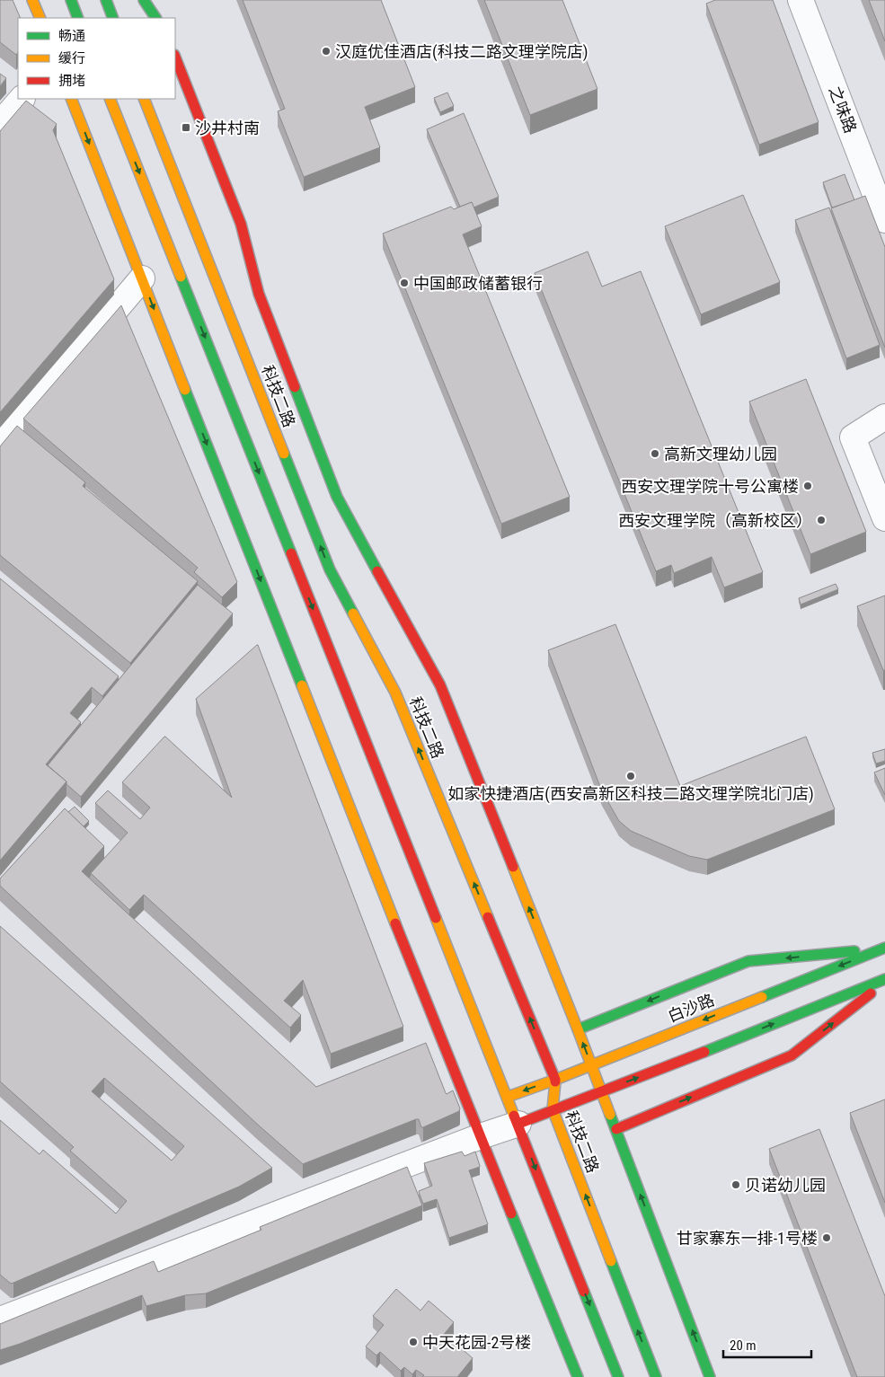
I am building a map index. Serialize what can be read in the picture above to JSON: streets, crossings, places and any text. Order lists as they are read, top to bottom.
{
  "streets": {
    "street": ["之味路", "科技二路", "白沙路"]
  },
  "crossings": [
    ["科技二路", "白沙路"]
  ],
  "places": {
    "other": [
      "汉庭优佳酒店(科技二路文理学院店)",
      "中国邮政储蓄银行",
      "高新文理幼儿园",
      "西安文理学院十号公寓楼",
      "西安文理学院（高新校区）",
      "如家快捷酒店(西安高新区科技二路文理学院北门店)",
      "贝诺幼儿园",
      "甘家寨东一排-1号楼",
      "中天花园-2号楼"
    ],
    "transit": ["沙井村南"]
  },
  "legend": ["畅通", "缓行", "拥堵"],
  "scale_bar": "20 m"
}
